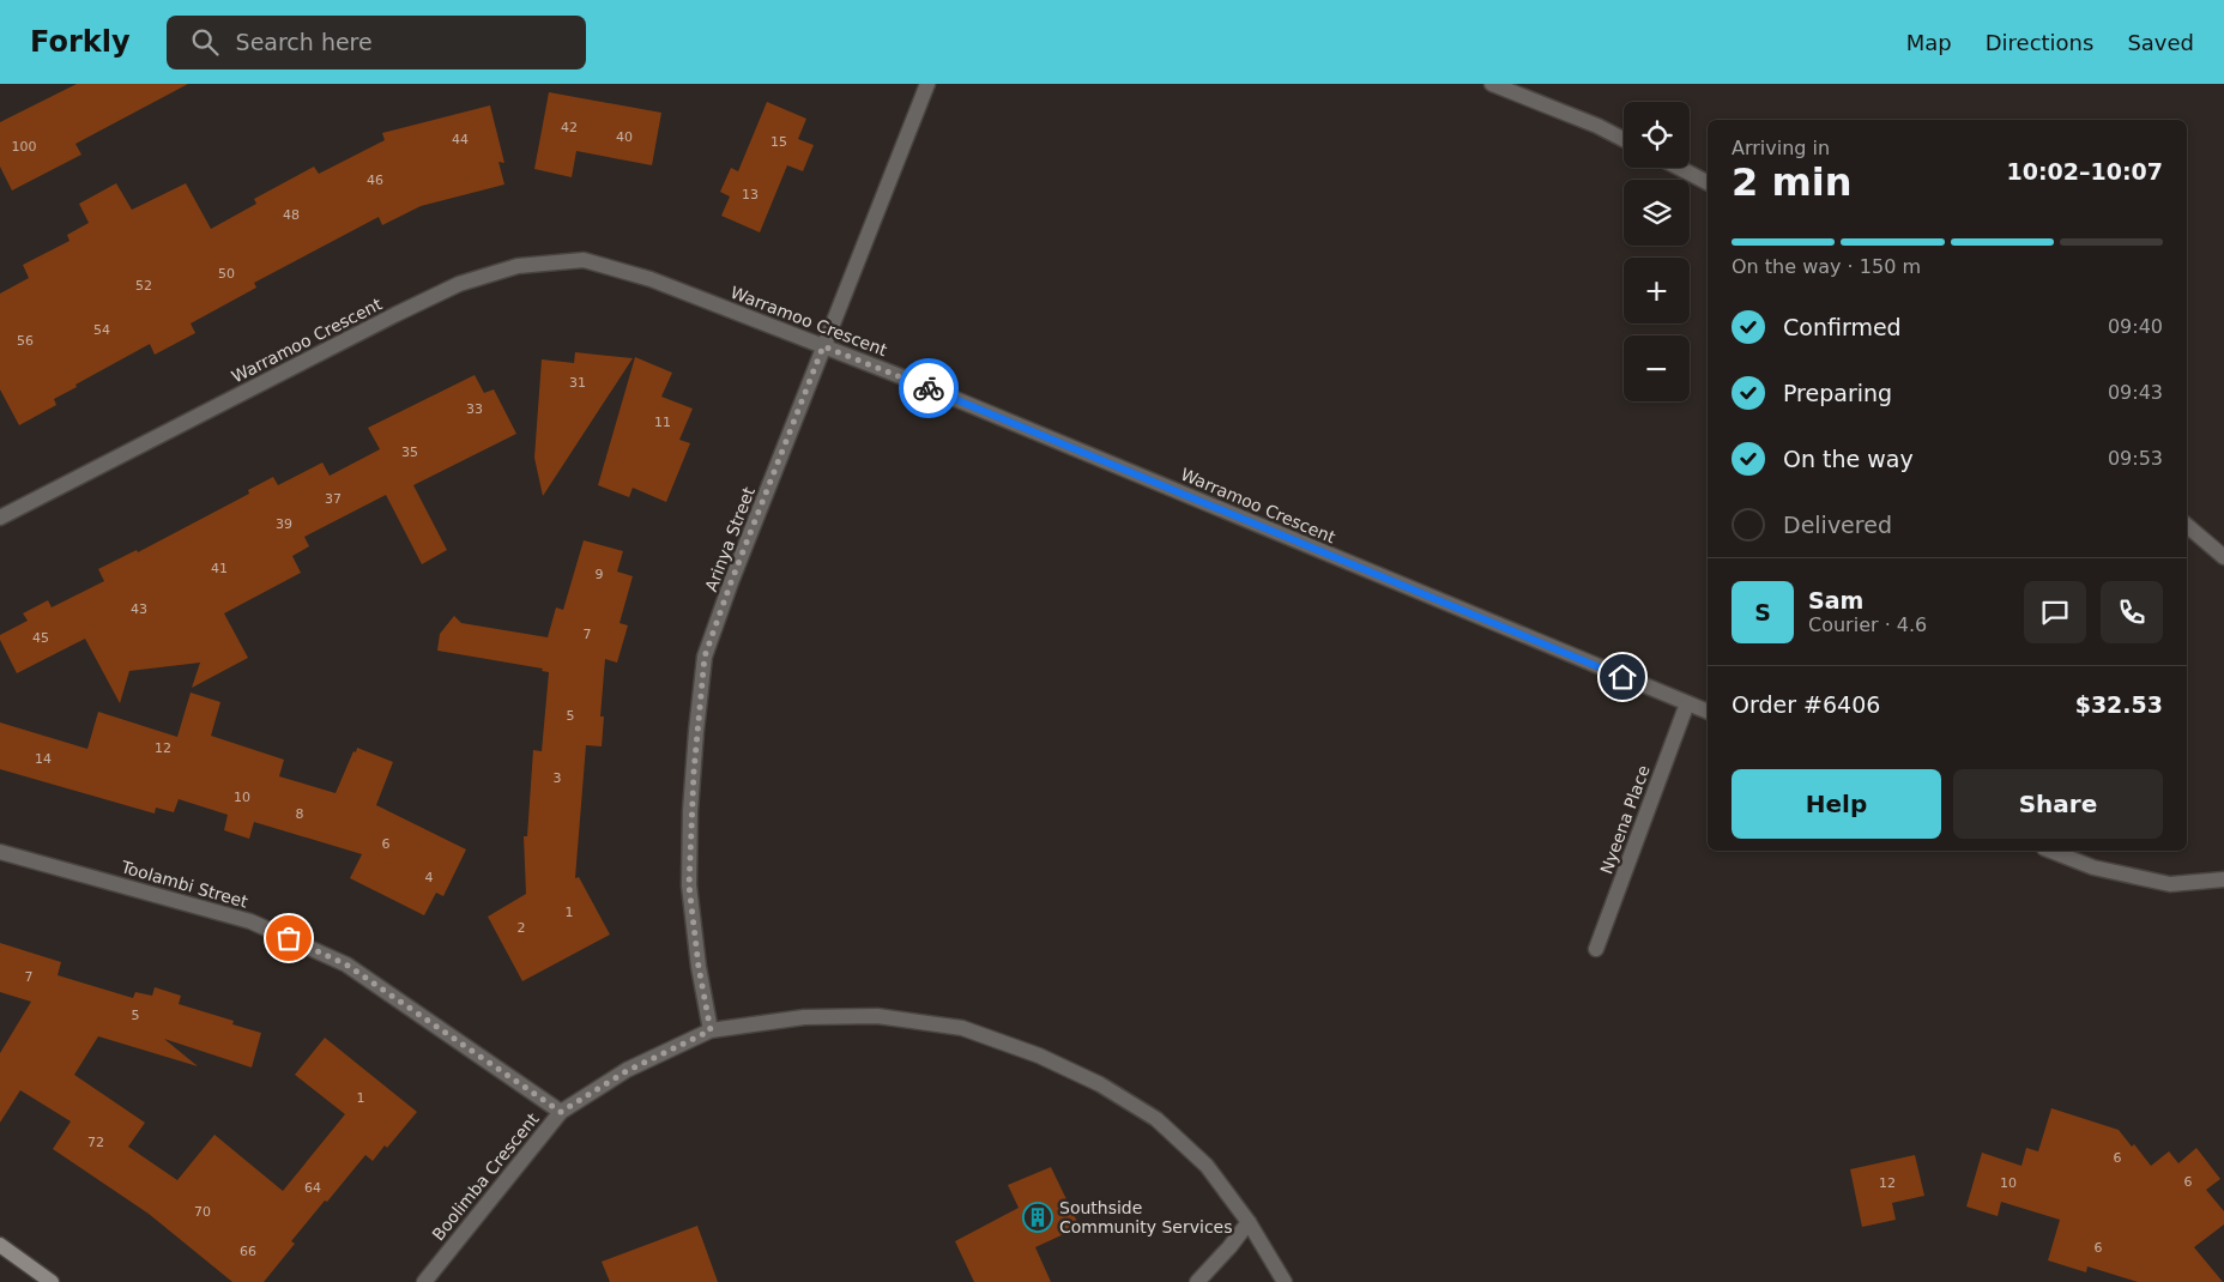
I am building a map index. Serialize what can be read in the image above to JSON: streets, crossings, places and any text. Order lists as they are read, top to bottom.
{
  "streets": {
    "street": [
      "Warramoo Crescent",
      "Arinya Street",
      "Nyeena Place",
      "Toolambi Street",
      "Boolimba Crescent"
    ]
  },
  "crossings": [
    ["Warramoo Crescent", "Arinya Street"],
    ["Warramoo Crescent", "Nyeena Place"],
    ["Arinya Street", "Boolimba Crescent"],
    ["Toolambi Street", "Boolimba Crescent"]
  ],
  "places": {
    "building": ["Southside Community Services"]
  },
  "house_numbers": [
    "42",
    "40",
    "44",
    "15",
    "100",
    "46",
    "13",
    "48",
    "50",
    "52",
    "54",
    "56",
    "31",
    "33",
    "11",
    "35",
    "37",
    "39",
    "41",
    "9",
    "43",
    "7",
    "45",
    "5",
    "12",
    "14",
    "3",
    "10",
    "8",
    "6",
    "4",
    "1",
    "2",
    "7",
    "5",
    "1",
    "72",
    "6",
    "6",
    "12",
    "10",
    "64",
    "70",
    "6",
    "66"
  ],
  "page": {
    "header": "Forkly",
    "search": "Search here",
    "nav": ["Map", "Directions", "Saved"],
    "map_buttons": ["+", "−"],
    "heading": ["2 min", "Arriving in", "10:02–10:07"],
    "panel": [
      "Sam",
      "Courier · 4.6",
      "Order #6406",
      "$32.53"
    ],
    "bar": "On the way · 150 m",
    "list": [
      ["Confirmed", "09:40"],
      ["Preparing", "09:43"],
      ["On the way", "09:53"],
      "Delivered"
    ],
    "round": "S",
    "buttons": ["Help", "Share"]
  }
}
